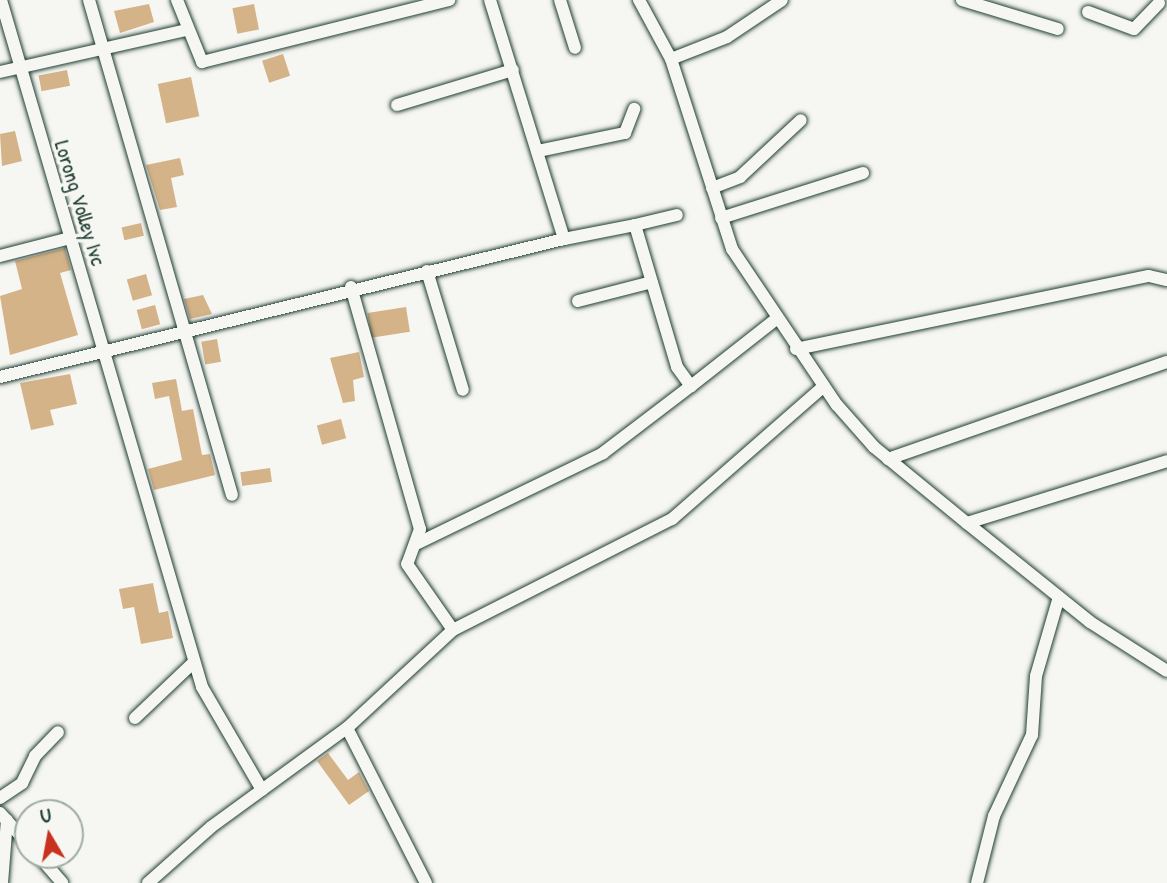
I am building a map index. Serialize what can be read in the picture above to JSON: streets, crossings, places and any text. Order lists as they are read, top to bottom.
{
  "streets": {
    "street": ["Lorong Volley Ivc"]
  },
  "north": "top"
}
